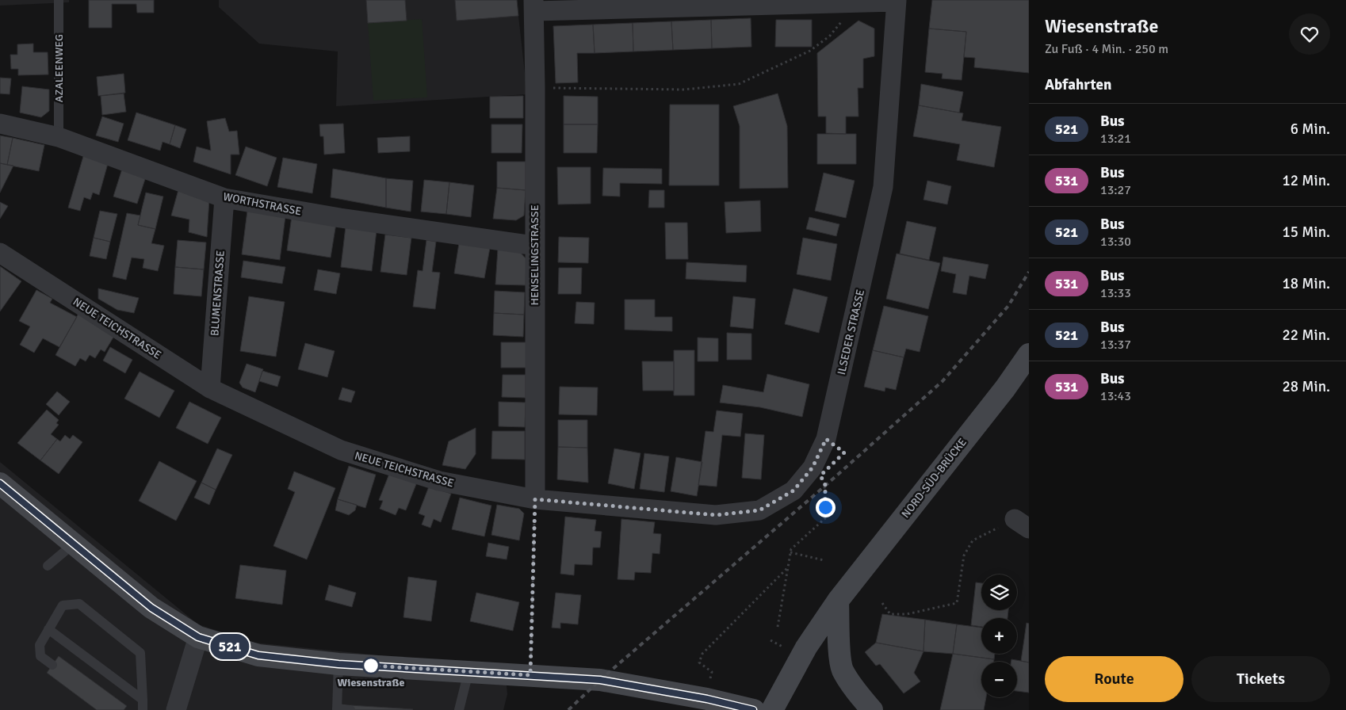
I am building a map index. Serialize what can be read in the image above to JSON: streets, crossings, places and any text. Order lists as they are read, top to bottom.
{
  "streets": {
    "street": [
      "WORTHSTRASSE",
      "HENSELINGSTRASSE",
      "BLUMENSTRASSE",
      "NEUE TEICHSTRASSE",
      "ILSEDER STRASSE",
      "NORD-SÜD-BRÜCKE"
    ],
    "lane": ["AZALEENWEG"]
  },
  "crossings": [
    ["AZALEENWEG", "WORTHSTRASSE"],
    ["WORTHSTRASSE", "HENSELINGSTRASSE"],
    ["WORTHSTRASSE", "BLUMENSTRASSE"],
    ["HENSELINGSTRASSE", "NEUE TEICHSTRASSE"],
    ["BLUMENSTRASSE", "NEUE TEICHSTRASSE"],
    ["NEUE TEICHSTRASSE", "ILSEDER STRASSE"]
  ],
  "places": ["Wiesenstraße"],
  "lines": ["bus line 521"],
  "page": {
    "on_map": "521",
    "heading": [
      ["Wiesenstraße", "Zu Fuß · 4 Min. · 250 m"],
      "Abfahrten"
    ],
    "list": [
      {
        "mark": "521",
        "name": "Bus",
        "note": "13:21",
        "value": "6 Min."
      },
      {
        "mark": "531",
        "name": "Bus",
        "note": "13:27",
        "value": "12 Min."
      },
      {
        "mark": "521",
        "name": "Bus",
        "note": "13:30",
        "value": "15 Min."
      },
      {
        "mark": "531",
        "name": "Bus",
        "note": "13:33",
        "value": "18 Min."
      },
      {
        "mark": "521",
        "name": "Bus",
        "note": "13:37",
        "value": "22 Min."
      },
      {
        "mark": "531",
        "name": "Bus",
        "note": "13:43",
        "value": "28 Min."
      }
    ],
    "map_buttons": ["+", "−"],
    "buttons": ["Route", "Tickets"]
  }
}
